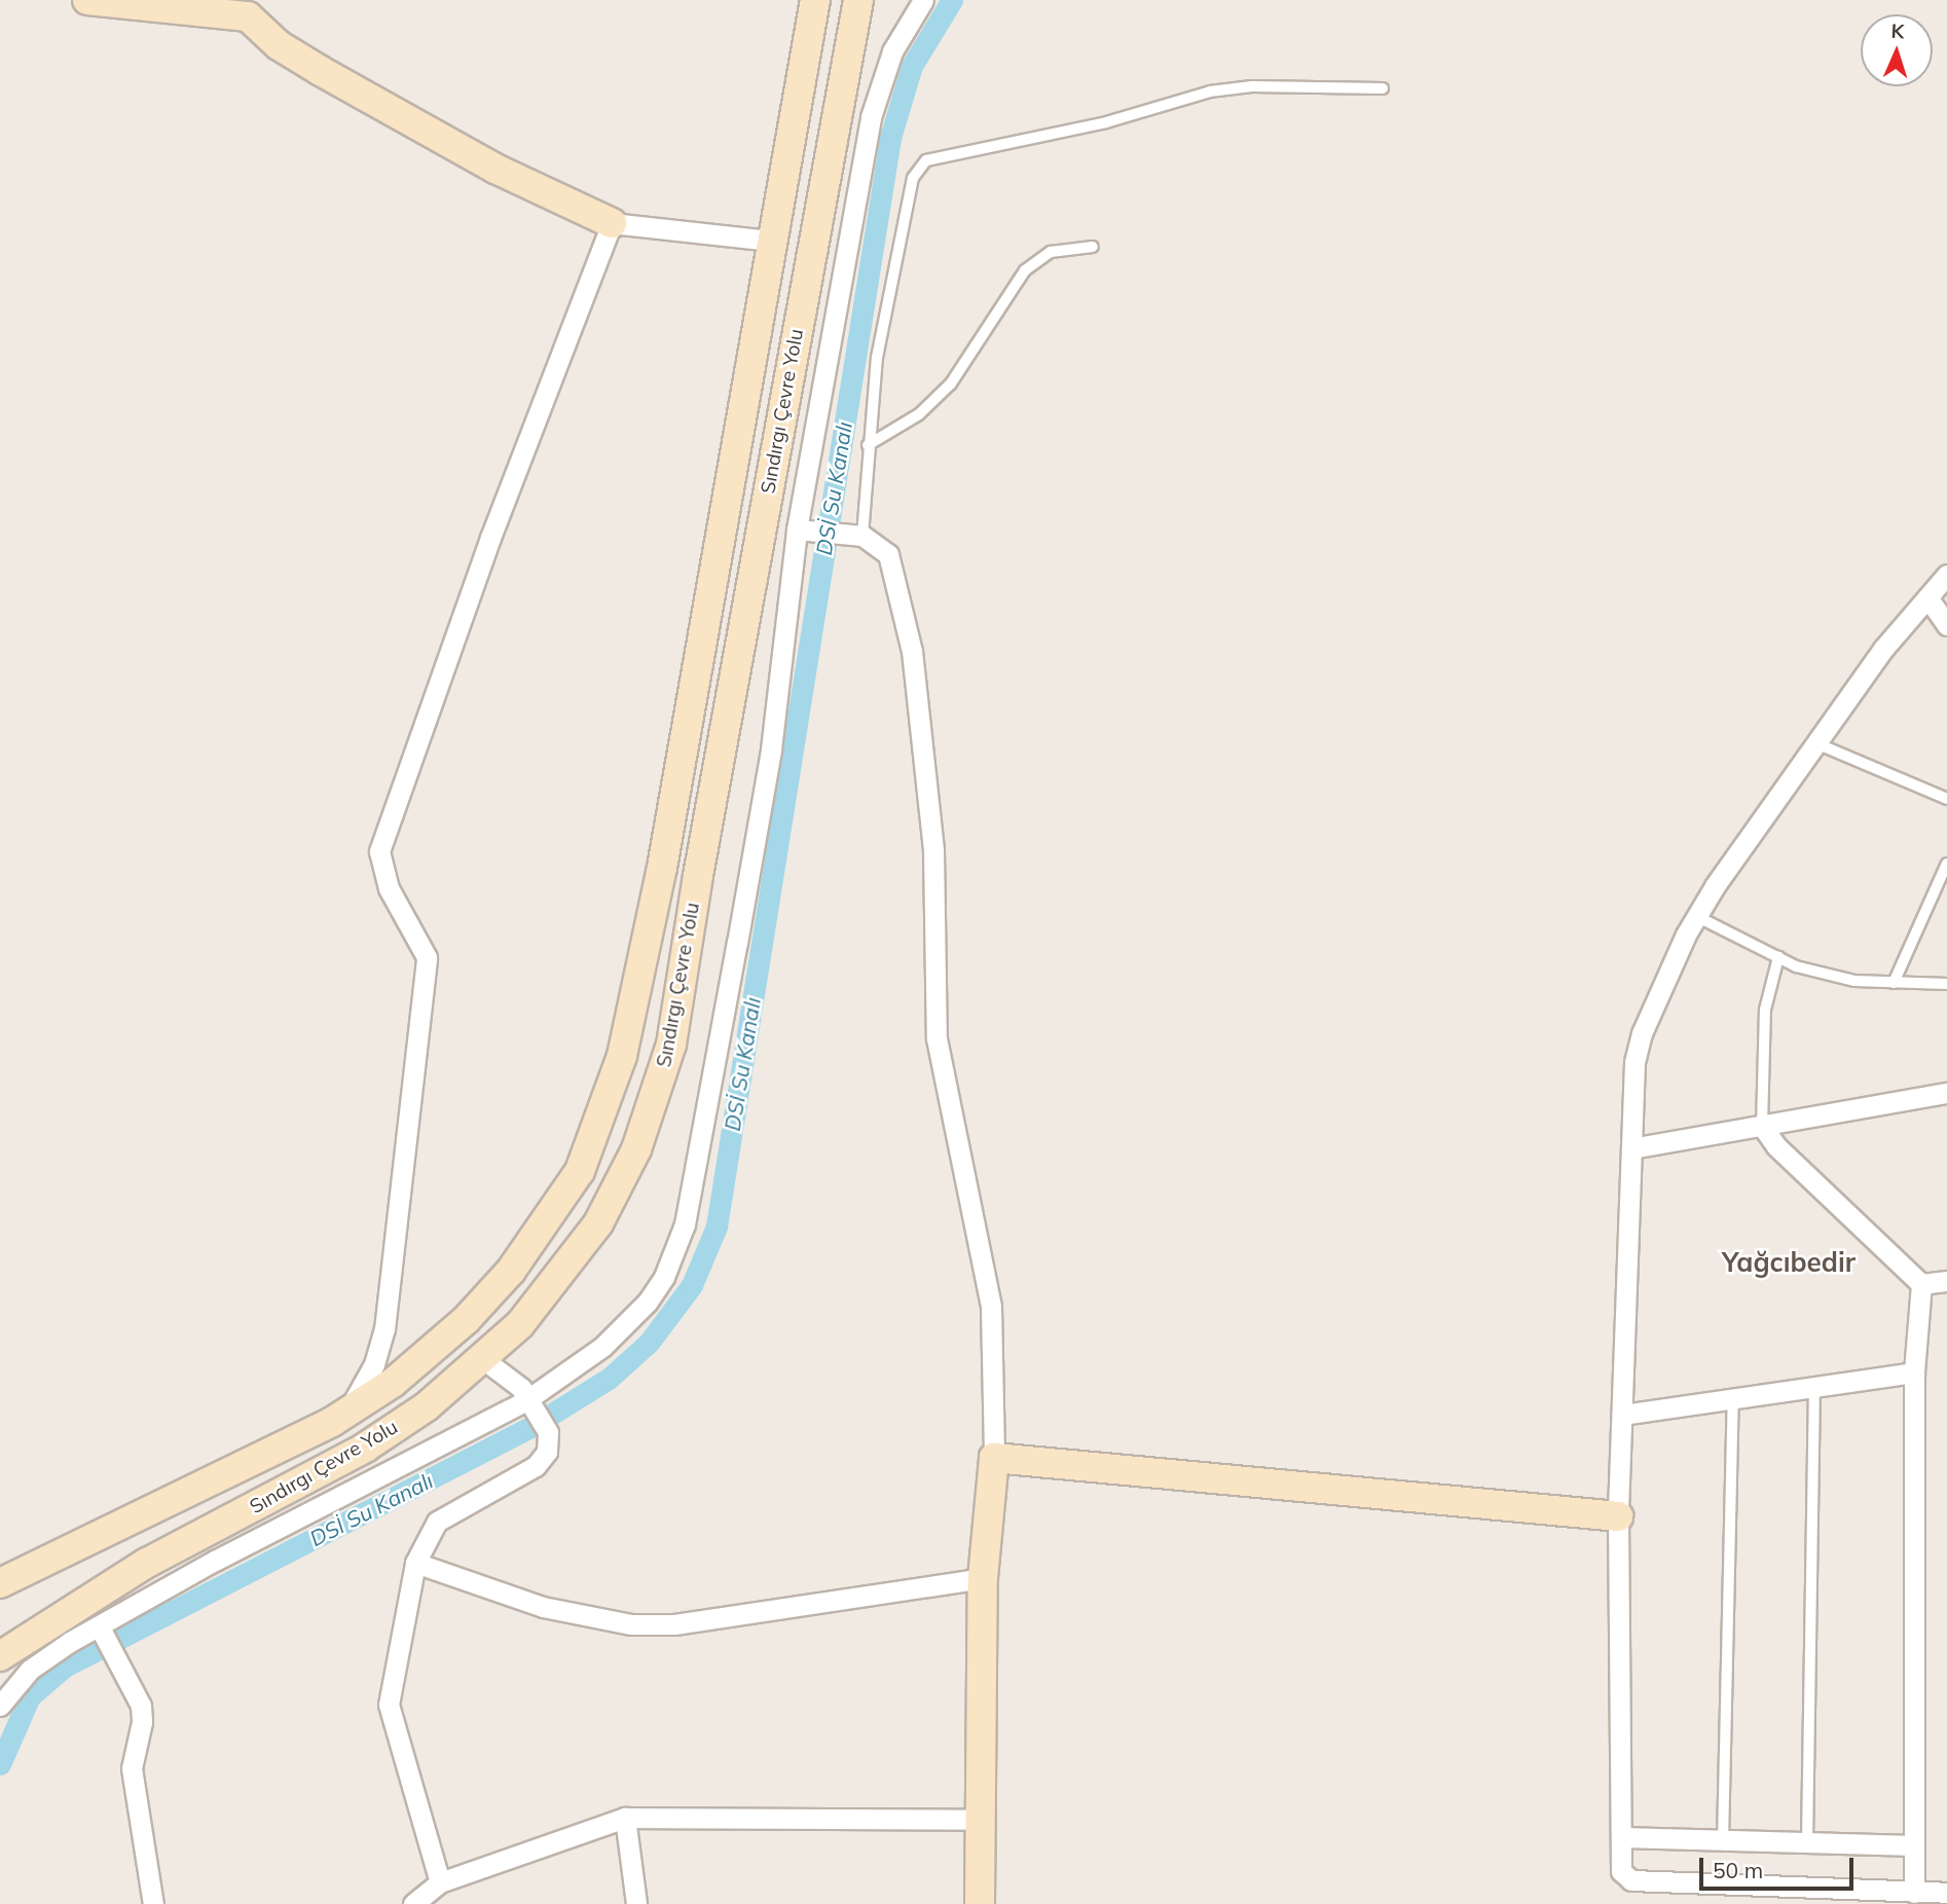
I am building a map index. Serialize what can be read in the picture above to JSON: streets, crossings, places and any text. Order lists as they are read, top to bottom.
{
  "streets": {
    "main road": ["Sındırgı Çevre Yolu"]
  },
  "districts": ["Yağcıbedir"],
  "water": ["DSİ Su Kanalı"],
  "scale_bar": "50 m",
  "north": "top"
}
